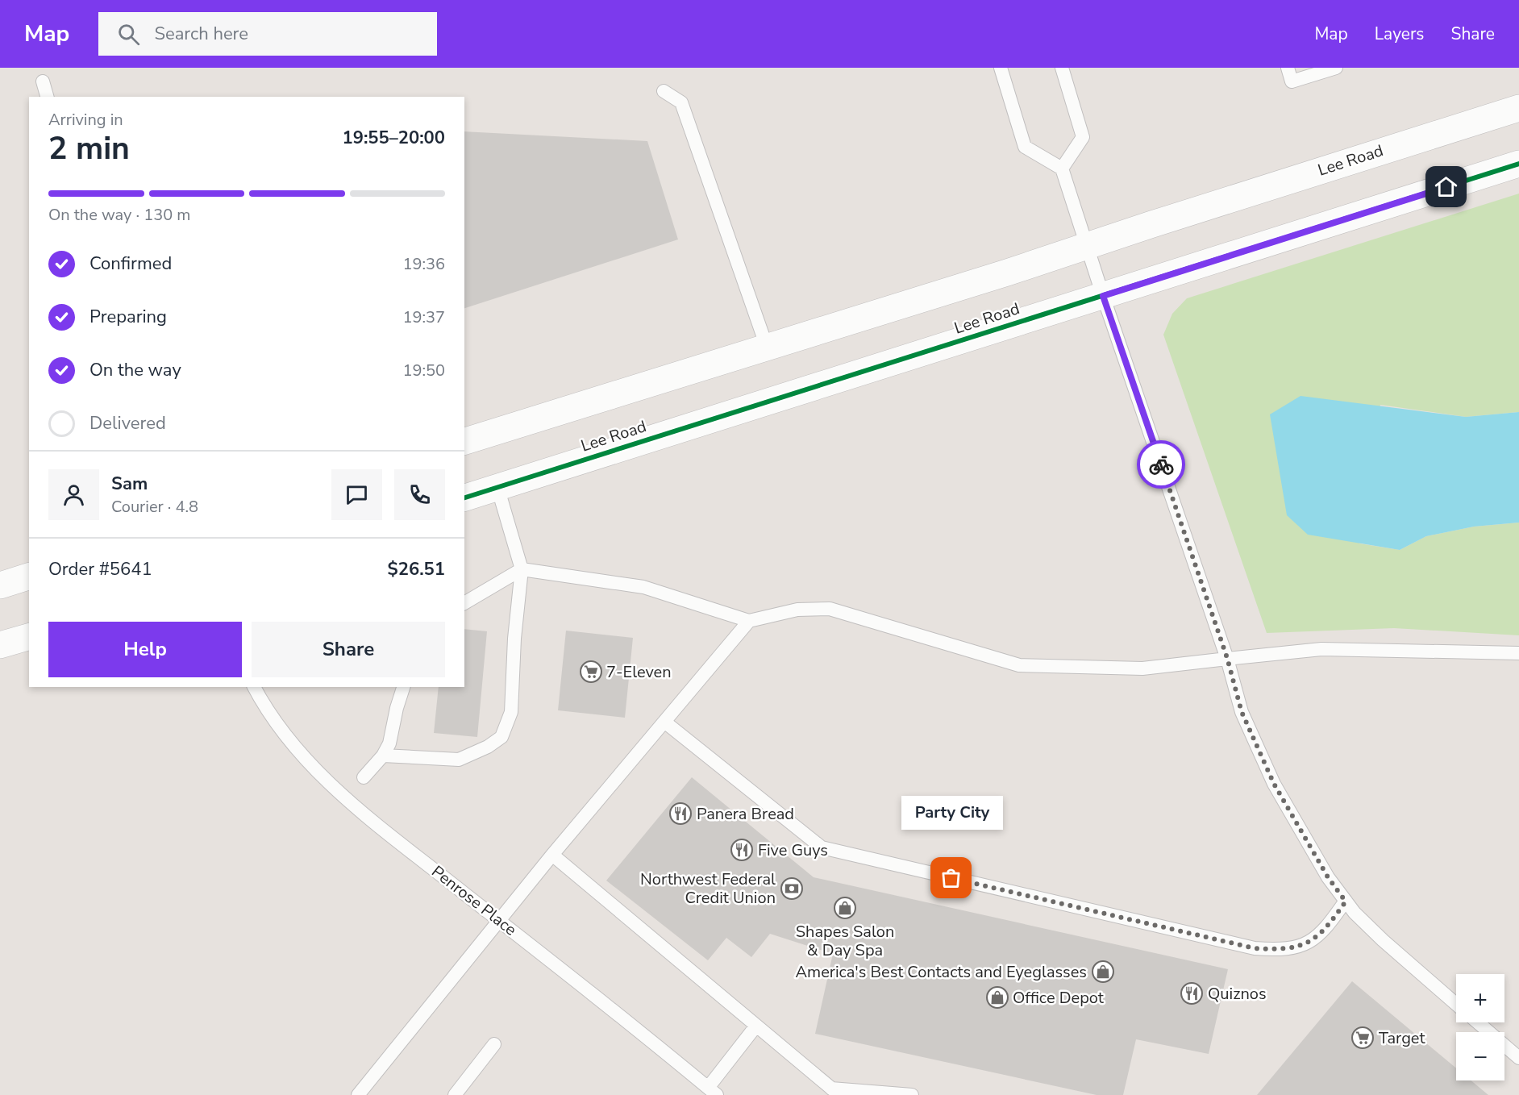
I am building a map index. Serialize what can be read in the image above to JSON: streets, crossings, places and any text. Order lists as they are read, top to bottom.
{
  "streets": {
    "street": ["Lee Road"],
    "lane": ["Penrose Place"]
  },
  "places": {
    "supermarket": ["7-Eleven", "Target"],
    "restaurant": ["Panera Bread", "Five Guys", "Quiznos"],
    "other": ["Party City"],
    "bank": ["Northwest Federal Credit Union"],
    "shop": ["Shapes Salon & Day Spa", "America's Best Contacts and Eyeglasses", "Office Depot"]
  },
  "page": {
    "header": "Map",
    "search": "Search here",
    "nav": ["Map", "Layers", "Share"],
    "heading": ["2 min", "Arriving in", "19:55–20:00"],
    "panel": [
      "Sam",
      "Courier · 4.8",
      "Order #5641",
      "$26.51"
    ],
    "bar": "On the way · 130 m",
    "list": [
      ["Confirmed", "19:36"],
      ["Preparing", "19:37"],
      ["On the way", "19:50"],
      "Delivered"
    ],
    "buttons": ["Help", "Share"],
    "bubble": "Party City",
    "map_buttons": ["+", "−"]
  }
}
